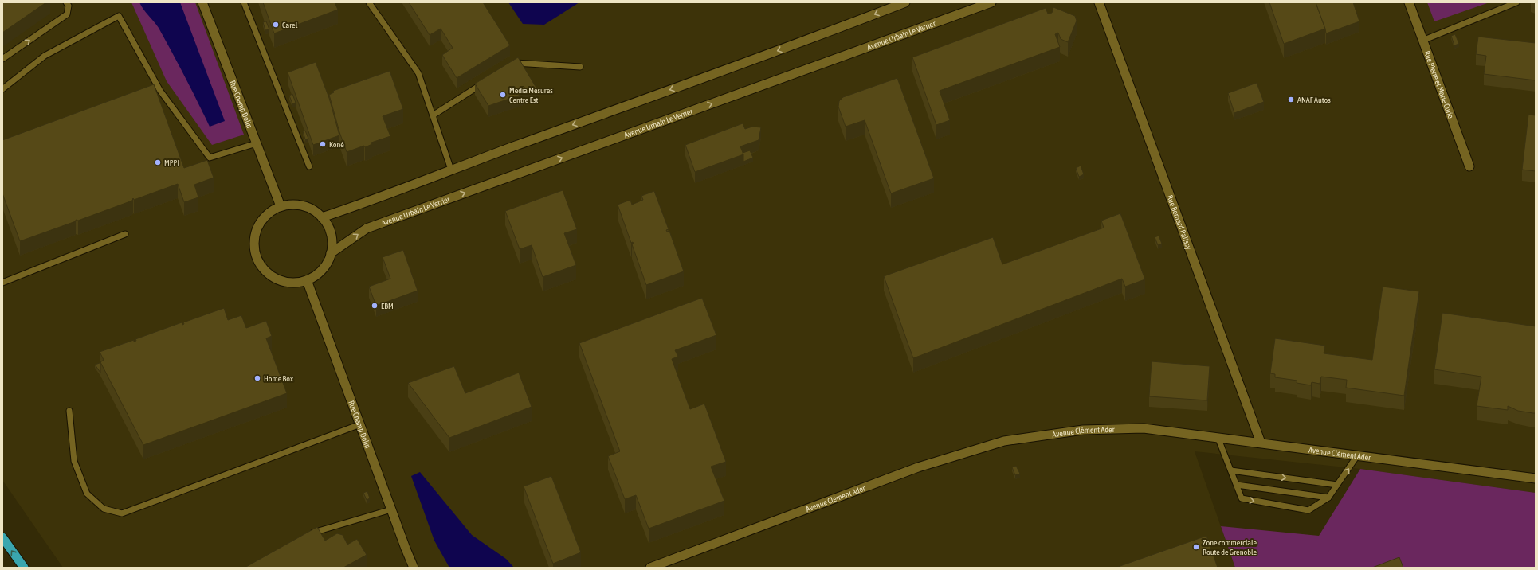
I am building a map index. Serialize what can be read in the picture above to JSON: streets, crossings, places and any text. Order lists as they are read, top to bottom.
{
  "streets": {
    "street": [
      "Avenue Urbain Le Verrier",
      "Rue Pierre et Marie Curie",
      "Rue Champ Dolin",
      "Rue Bernard Palissy",
      "Avenue Clément Ader"
    ]
  },
  "crossings": [
    ["Avenue Urbain Le Verrier", "Rue Champ Dolin"],
    ["Rue Bernard Palissy", "Avenue Clément Ader"]
  ],
  "places": [
    "Carel",
    "Media Mesures Centre Est",
    "ANAF Autos",
    "Koné",
    "MPPI",
    "EBM",
    "Home Box",
    "Zone commerciale Route de Grenoble"
  ]
}
